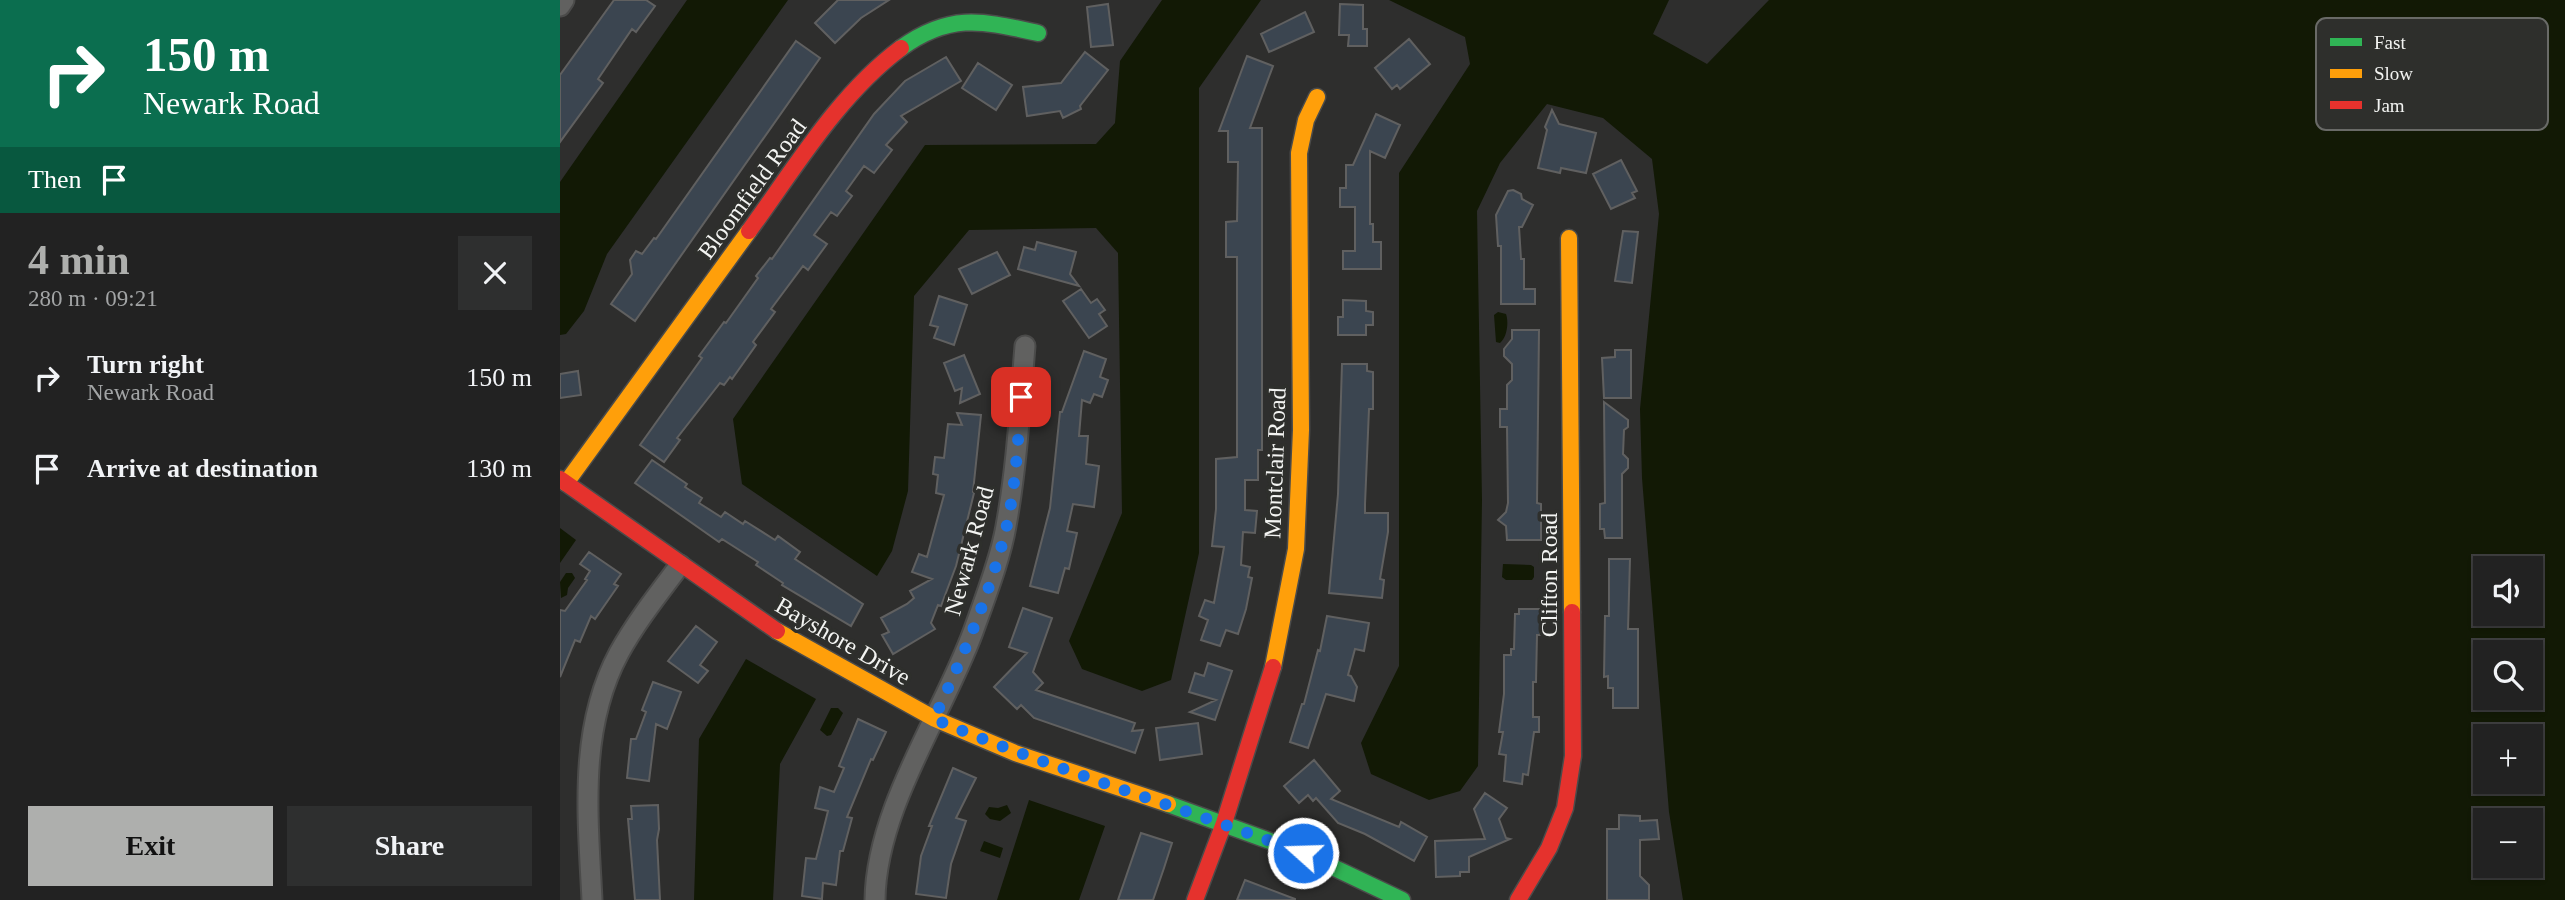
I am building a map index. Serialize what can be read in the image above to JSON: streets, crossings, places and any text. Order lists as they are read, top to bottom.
{
  "streets": {
    "street": [
      "Bloomfield Road",
      "Montclair Road",
      "Newark Road",
      "Clifton Road",
      "Bayshore Drive"
    ]
  },
  "crossings": [
    ["Bloomfield Road", "Bayshore Drive"],
    ["Montclair Road", "Bayshore Drive"],
    ["Newark Road", "Bayshore Drive"]
  ],
  "legend": ["Fast", "Slow", "Jam"],
  "page": {
    "turn": ["150 m", "Newark Road"],
    "then": "Then",
    "heading": ["4 min", "280 m · 09:21"],
    "list": [
      {
        "name": "Turn right",
        "note": "Newark Road",
        "value": "150 m"
      },
      {
        "name": "Arrive at destination",
        "value": "130 m"
      }
    ],
    "map_buttons": ["+", "−"],
    "buttons": ["Exit", "Share"]
  }
}
